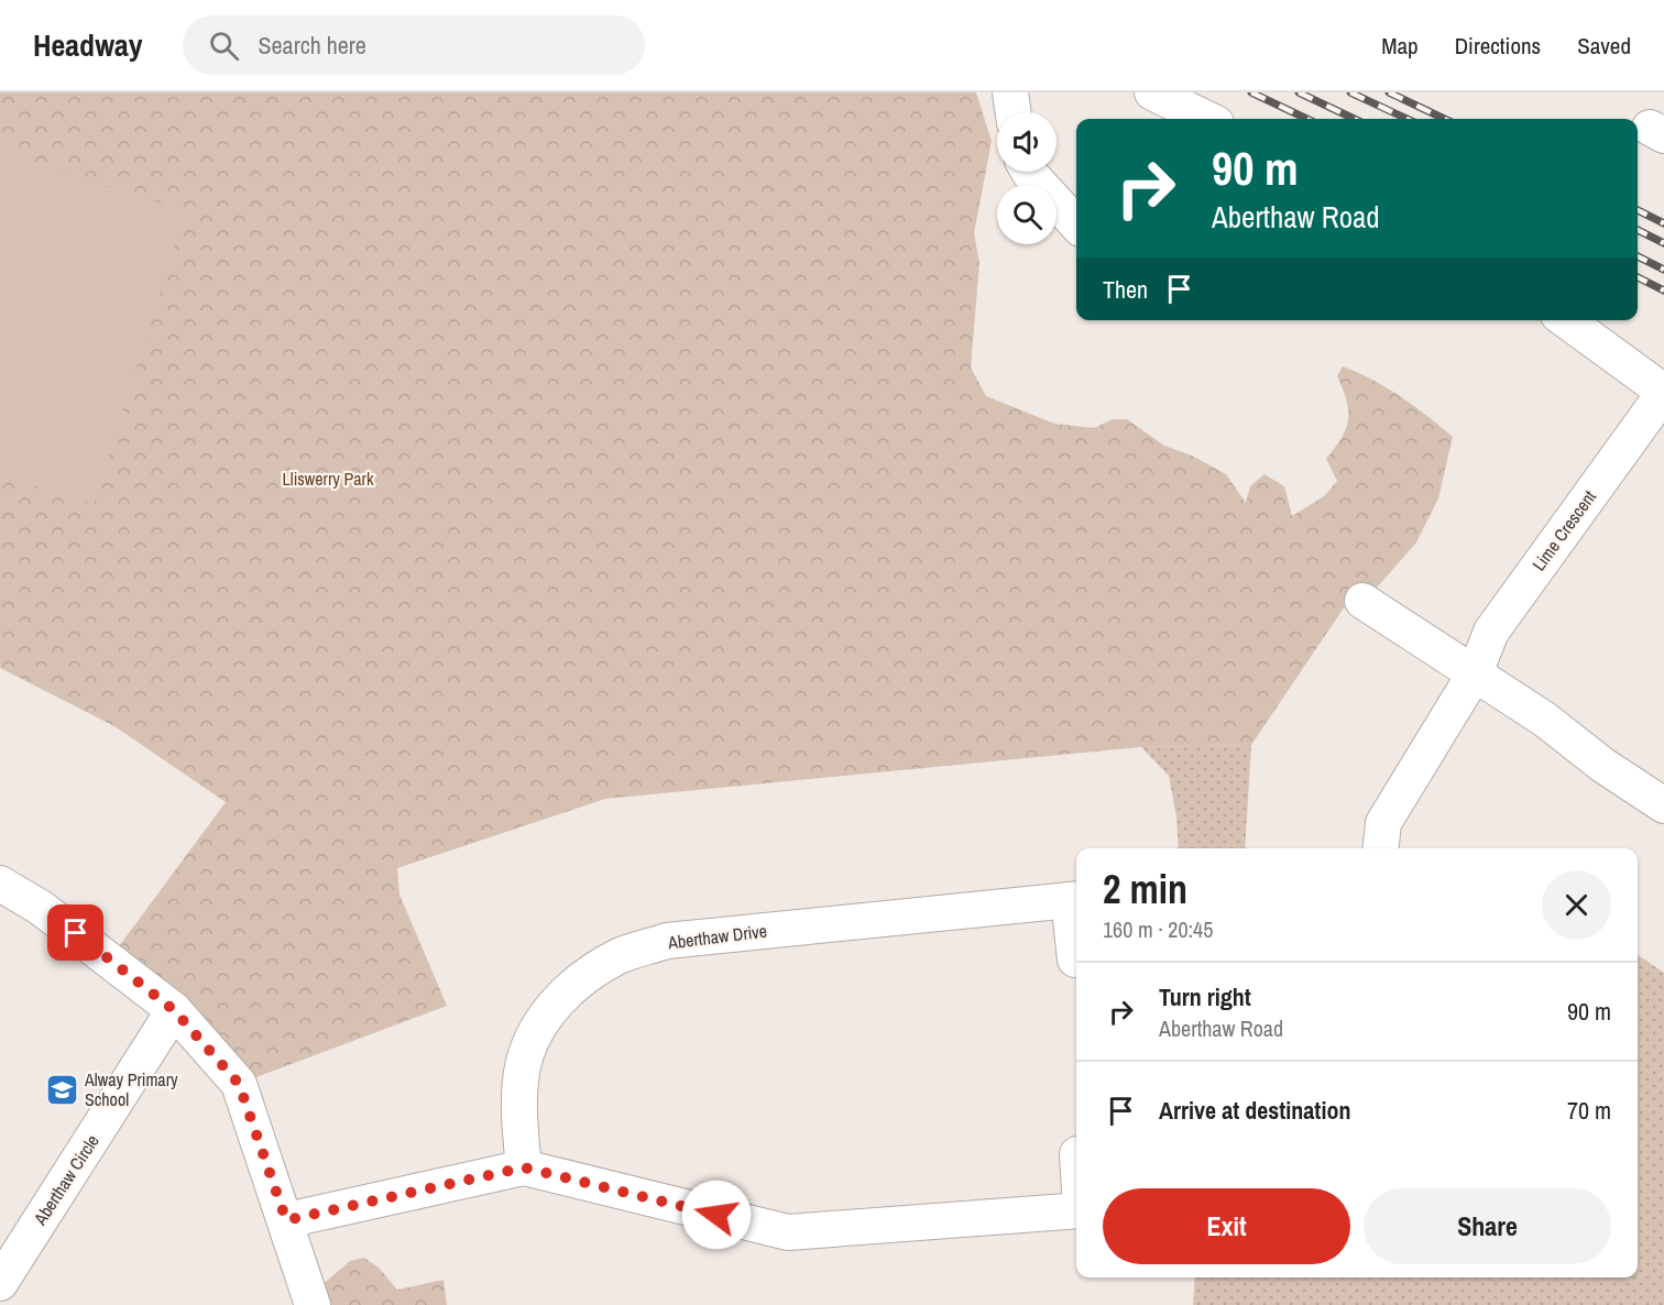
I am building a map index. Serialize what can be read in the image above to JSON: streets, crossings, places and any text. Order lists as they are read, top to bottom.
{
  "streets": {
    "street": ["Lime Crescent", "Aberthaw Drive", "Aberthaw Circle"]
  },
  "parks": ["Lliswerry Park"],
  "places": {
    "school or university": ["Alway Primary School"]
  },
  "page": {
    "header": "Headway",
    "search": "Search here",
    "nav": ["Map", "Directions", "Saved"],
    "turn": ["90 m", "Aberthaw Road"],
    "then": "Then",
    "heading": ["2 min", "160 m · 20:45"],
    "list": [
      {
        "name": "Turn right",
        "note": "Aberthaw Road",
        "value": "90 m"
      },
      {
        "name": "Arrive at destination",
        "value": "70 m"
      }
    ],
    "buttons": ["Exit", "Share"]
  }
}
